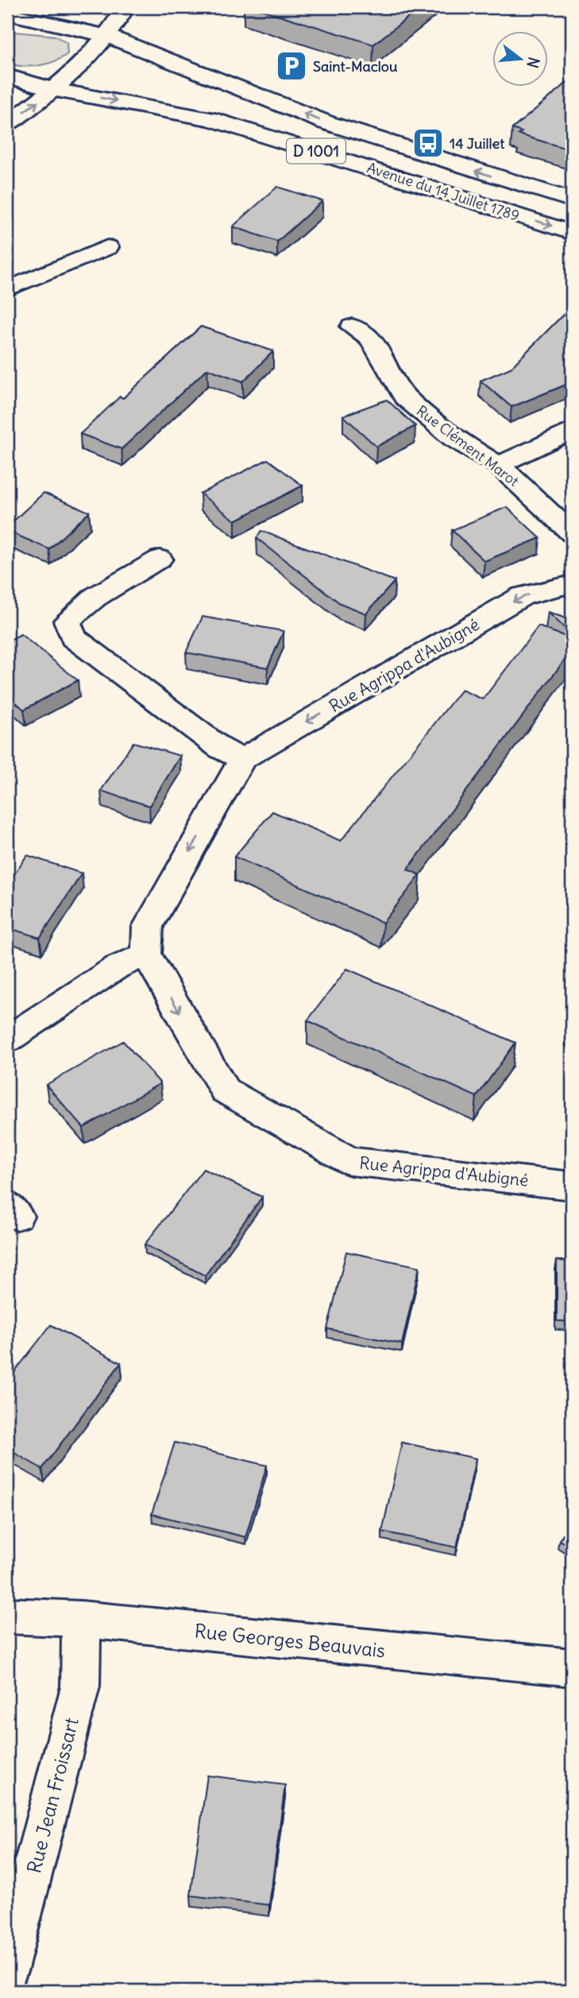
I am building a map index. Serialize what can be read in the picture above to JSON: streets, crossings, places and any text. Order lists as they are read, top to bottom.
{
  "streets": {
    "street": [
      "D 1001",
      "Avenue du 14 Juillet 1789",
      "Rue Clément Marot",
      "Rue Agrippa d'Aubigné",
      "Rue Georges Beauvais",
      "Rue Jean Froissart"
    ]
  },
  "crossings": [
    ["D 1001", "Avenue du 14 Juillet 1789"],
    ["Rue Georges Beauvais", "Rue Jean Froissart"]
  ],
  "places": {
    "parking": ["Saint-Maclou"],
    "bus stop": ["14 Juillet"]
  },
  "north": "right"
}
